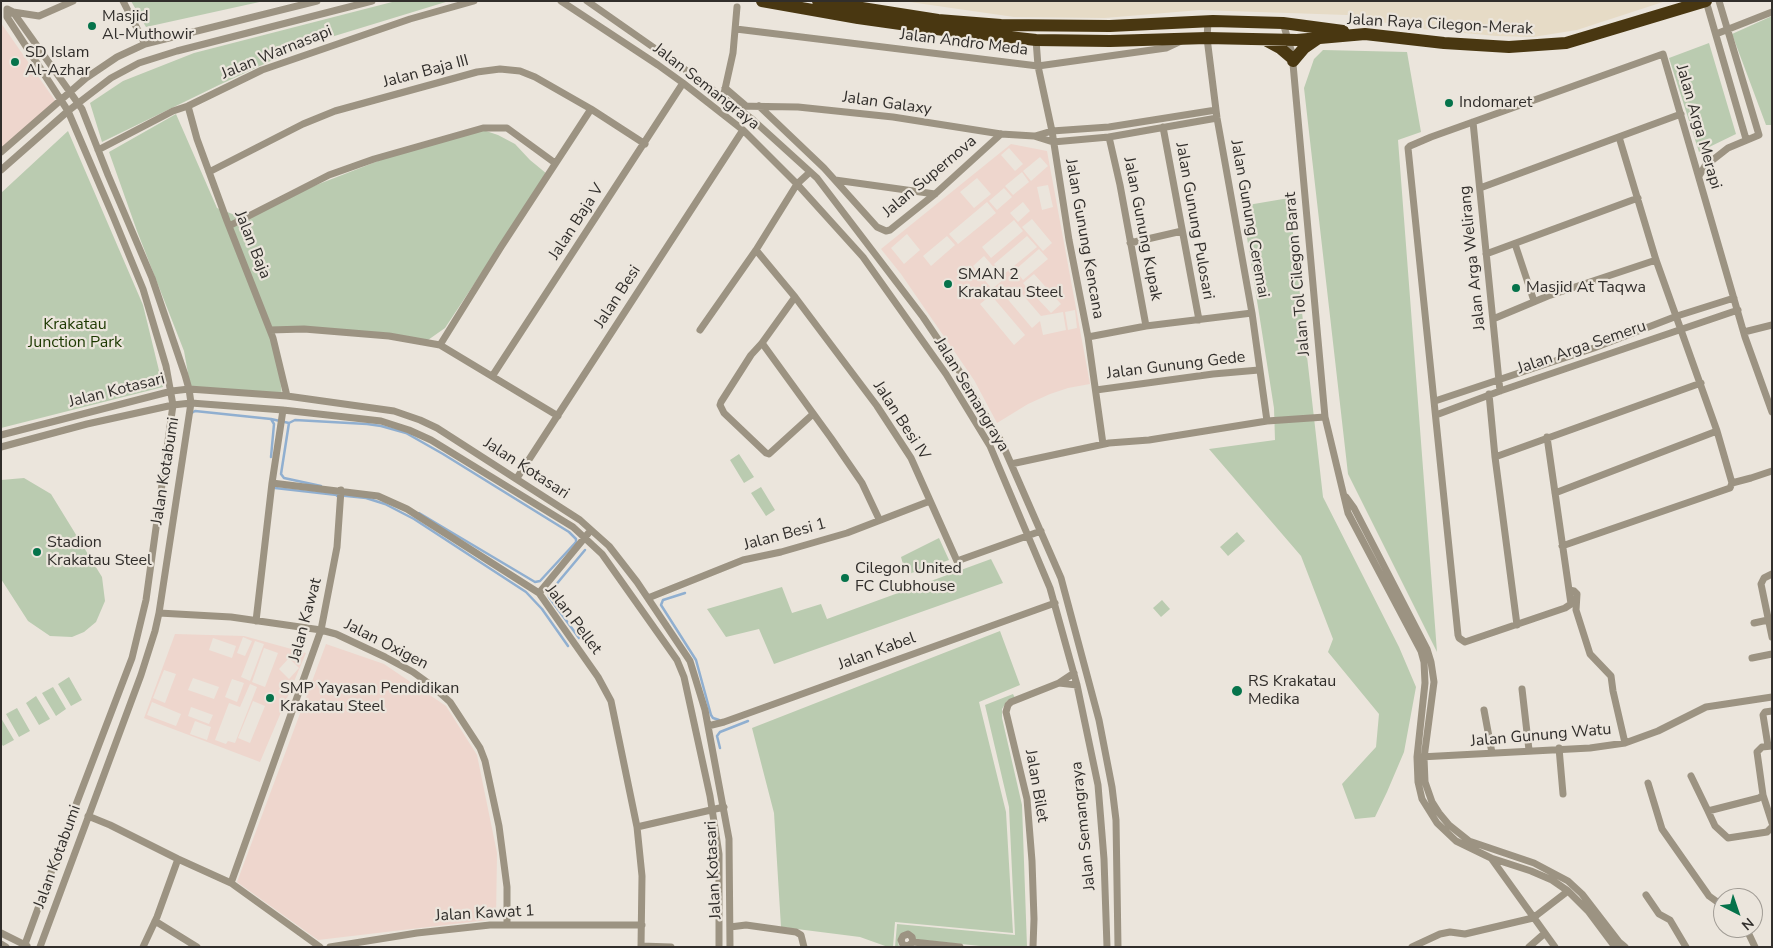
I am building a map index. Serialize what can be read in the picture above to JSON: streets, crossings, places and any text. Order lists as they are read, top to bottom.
{
  "streets": {
    "highway": ["Jalan Raya Cilegon-Merak"],
    "street": [
      "Jalan Andro Meda",
      "Jalan Warnasapi",
      "Jalan Baja III",
      "Jalan Semangraya",
      "Jalan Galaxy",
      "Jalan Arga Merapi",
      "Jalan Supernova",
      "Jalan Gunung Ceremai",
      "Jalan Gunung Pulosari",
      "Jalan Baja V",
      "Jalan Gunung Kupak",
      "Jalan Gunung Kencana",
      "Jalan Baja",
      "Jalan Arga Welirang",
      "Jalan Tol Cilegon Barat",
      "Jalan Besi",
      "Jalan Arga Semeru",
      "Jalan Gunung Gede",
      "Jalan Kotasari",
      "Jalan Besi IV",
      "Jalan Kotabumi",
      "Jalan Besi 1",
      "Jalan Kawat",
      "Jalan Pellet",
      "Jalan Oxigen",
      "Jalan Kabel",
      "Jalan Gunung Watu",
      "Jalan Bilet",
      "Jalan Kawat 1"
    ]
  },
  "crossings": [
    ["Jalan Raya Cilegon-Merak", "Jalan Andro Meda"],
    ["Jalan Raya Cilegon-Merak", "Jalan Gunung Ceremai"],
    ["Jalan Raya Cilegon-Merak", "Jalan Gunung Kencana"],
    ["Jalan Andro Meda", "Jalan Gunung Kencana"],
    ["Jalan Warnasapi", "Jalan Baja"],
    ["Jalan Warnasapi", "Jalan Kotabumi"],
    ["Jalan Baja III", "Jalan Baja V"],
    ["Jalan Baja III", "Jalan Baja"],
    ["Jalan Semangraya", "Jalan Galaxy"],
    ["Jalan Semangraya", "Jalan Baja V"],
    ["Jalan Semangraya", "Jalan Besi"],
    ["Jalan Semangraya", "Jalan Besi IV"],
    ["Jalan Semangraya", "Jalan Kabel"],
    ["Jalan Semangraya", "Jalan Bilet"],
    ["Jalan Galaxy", "Jalan Supernova"],
    ["Jalan Galaxy", "Jalan Gunung Ceremai"],
    ["Jalan Galaxy", "Jalan Gunung Pulosari"],
    ["Jalan Galaxy", "Jalan Gunung Kupak"],
    ["Jalan Galaxy", "Jalan Gunung Kencana"],
    ["Jalan Arga Merapi", "Jalan Arga Welirang"],
    ["Jalan Arga Merapi", "Jalan Arga Semeru"],
    ["Jalan Gunung Ceremai", "Jalan Gunung Gede"],
    ["Jalan Gunung Kencana", "Jalan Gunung Gede"],
    ["Jalan Baja", "Jalan Kotasari"],
    ["Jalan Arga Welirang", "Jalan Arga Semeru"],
    ["Jalan Tol Cilegon Barat", "Jalan Gunung Watu"],
    ["Jalan Besi", "Jalan Kotasari"],
    ["Jalan Kotasari", "Jalan Kotabumi"],
    ["Jalan Kotasari", "Jalan Besi 1"],
    ["Jalan Kotasari", "Jalan Kabel"],
    ["Jalan Besi IV", "Jalan Besi 1"],
    ["Jalan Kotabumi", "Jalan Oxigen"],
    ["Jalan Kawat", "Jalan Pellet"],
    ["Jalan Kawat", "Jalan Oxigen"],
    ["Jalan Pellet", "Jalan Kawat 1"],
    ["Jalan Oxigen", "Jalan Kawat 1"]
  ],
  "parks": ["Krakatau Junction Park"],
  "places": [
    "Masjid Al-Muthowir",
    "SD Islam Al-Azhar",
    "Indomaret",
    "SMAN 2 Krakatau Steel",
    "Masjid At Taqwa",
    "Stadion Krakatau Steel",
    "Cilegon United FC Clubhouse",
    "RS Krakatau Medika",
    "SMP Yayasan Pendidikan Krakatau Steel"
  ],
  "north": "bottom right"
}
